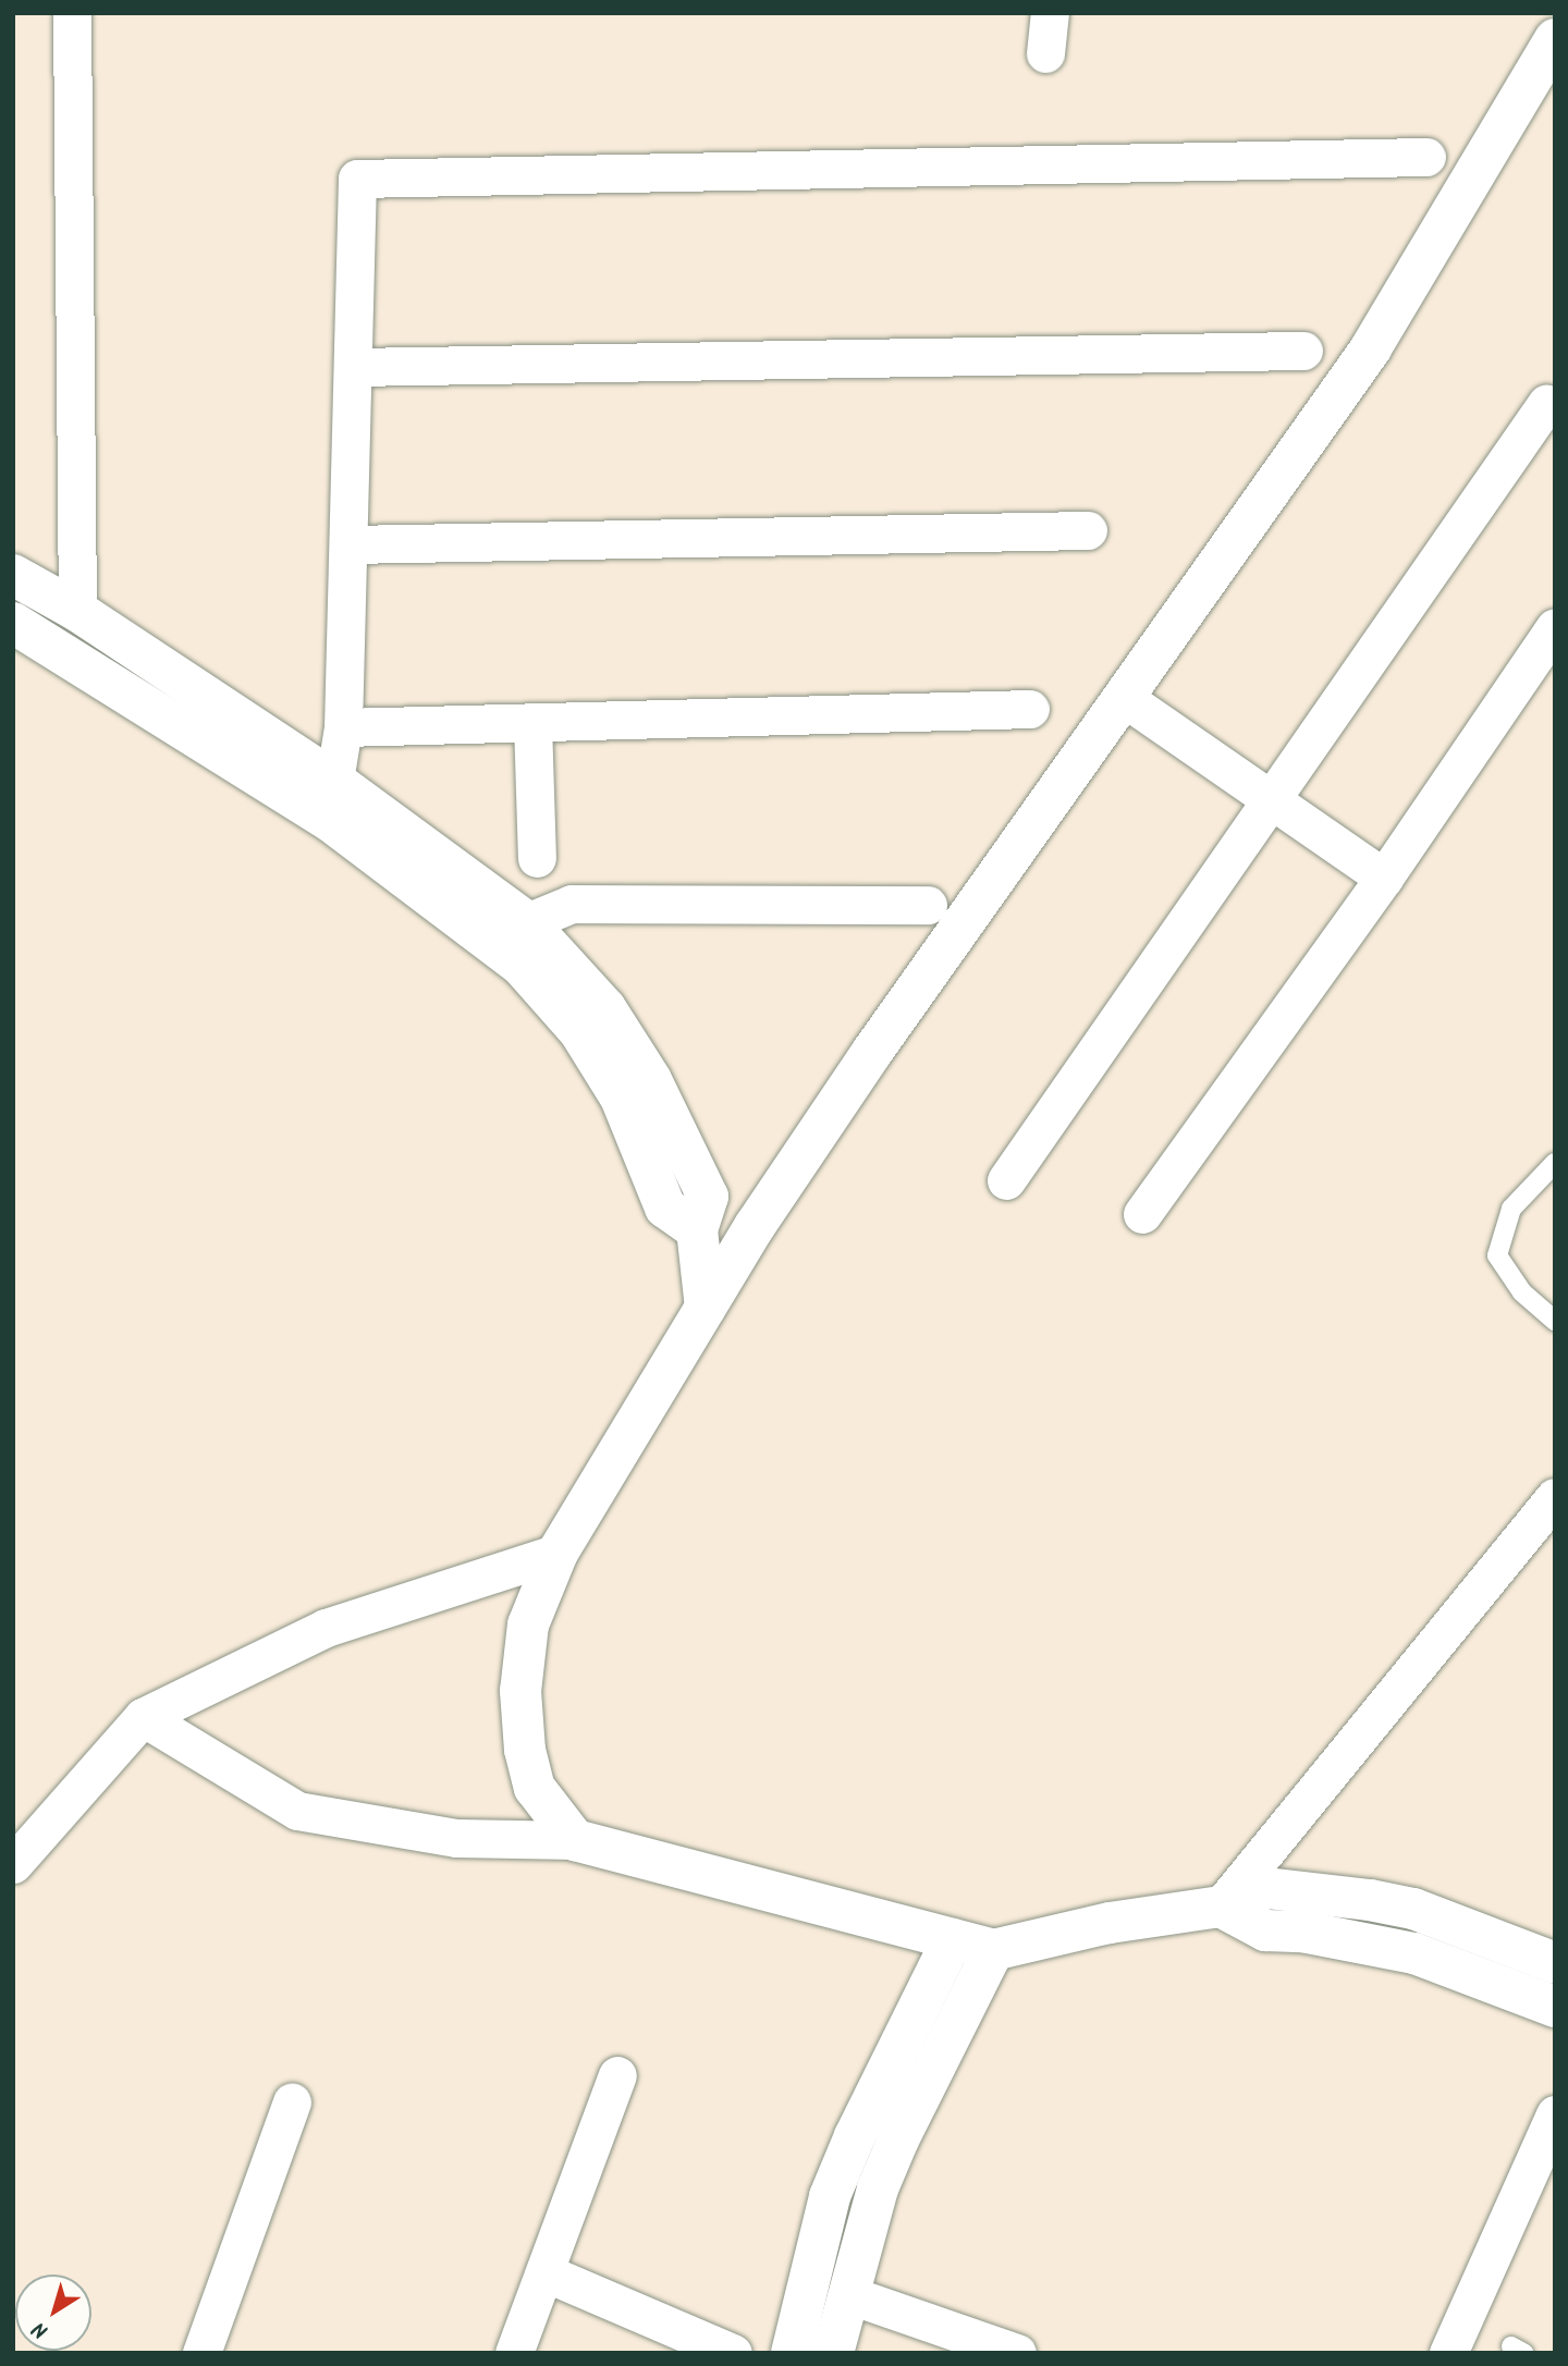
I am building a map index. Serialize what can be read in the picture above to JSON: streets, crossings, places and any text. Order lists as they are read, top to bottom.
{
  "north": "bottom left"
}
